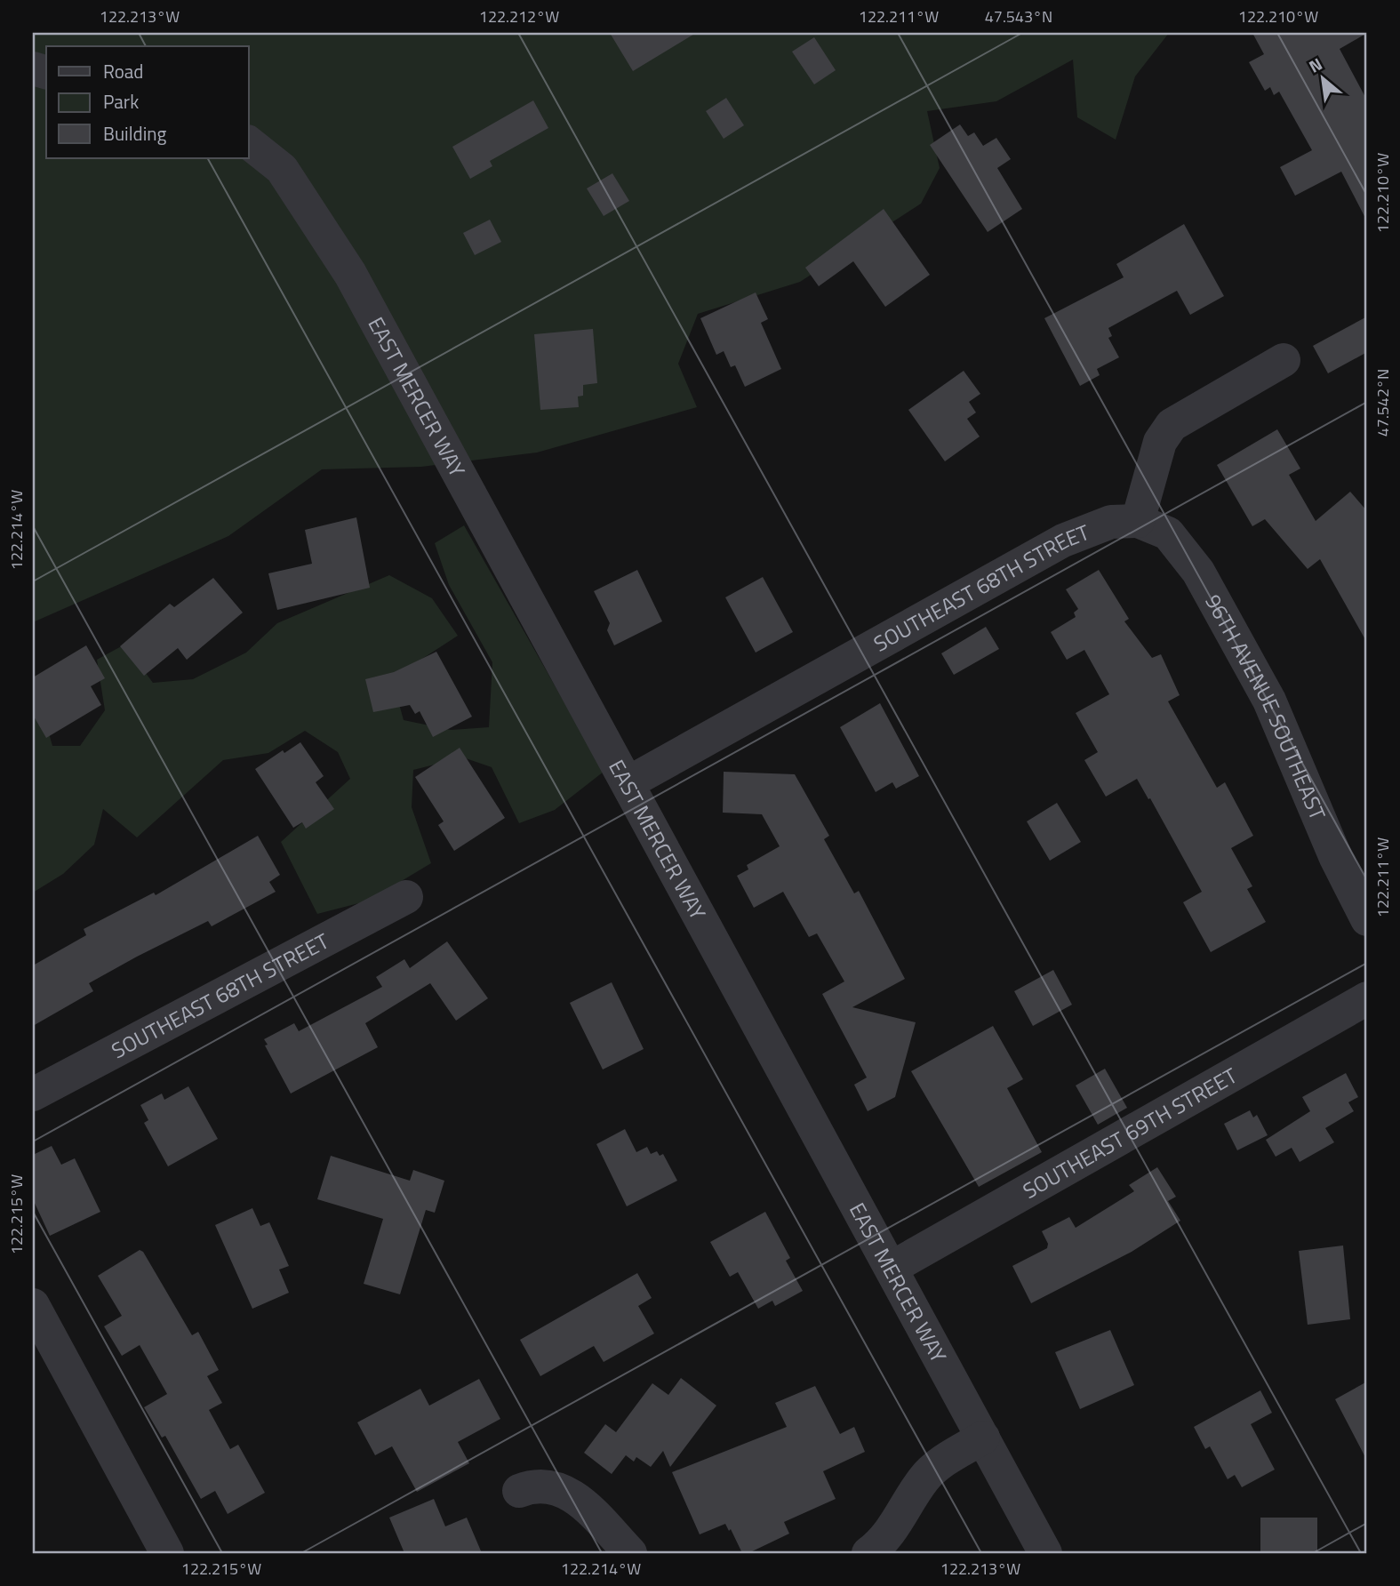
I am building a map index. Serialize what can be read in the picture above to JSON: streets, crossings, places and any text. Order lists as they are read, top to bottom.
{
  "streets": {
    "street": [
      "EAST MERCER WAY",
      "SOUTHEAST 68TH STREET",
      "96TH AVENUE SOUTHEAST",
      "SOUTHEAST 69TH STREET"
    ]
  },
  "crossings": [
    ["EAST MERCER WAY", "SOUTHEAST 68TH STREET"],
    ["EAST MERCER WAY", "SOUTHEAST 69TH STREET"],
    ["SOUTHEAST 68TH STREET", "96TH AVENUE SOUTHEAST"]
  ],
  "legend": ["Road", "Park", "Building"],
  "north": "top left",
  "coordinates": [
    "122.213°W",
    "122.212°W",
    "122.211°W",
    "47.543°N",
    "122.210°W",
    "47.542°N",
    "122.214°W",
    "122.215°W"
  ]
}
